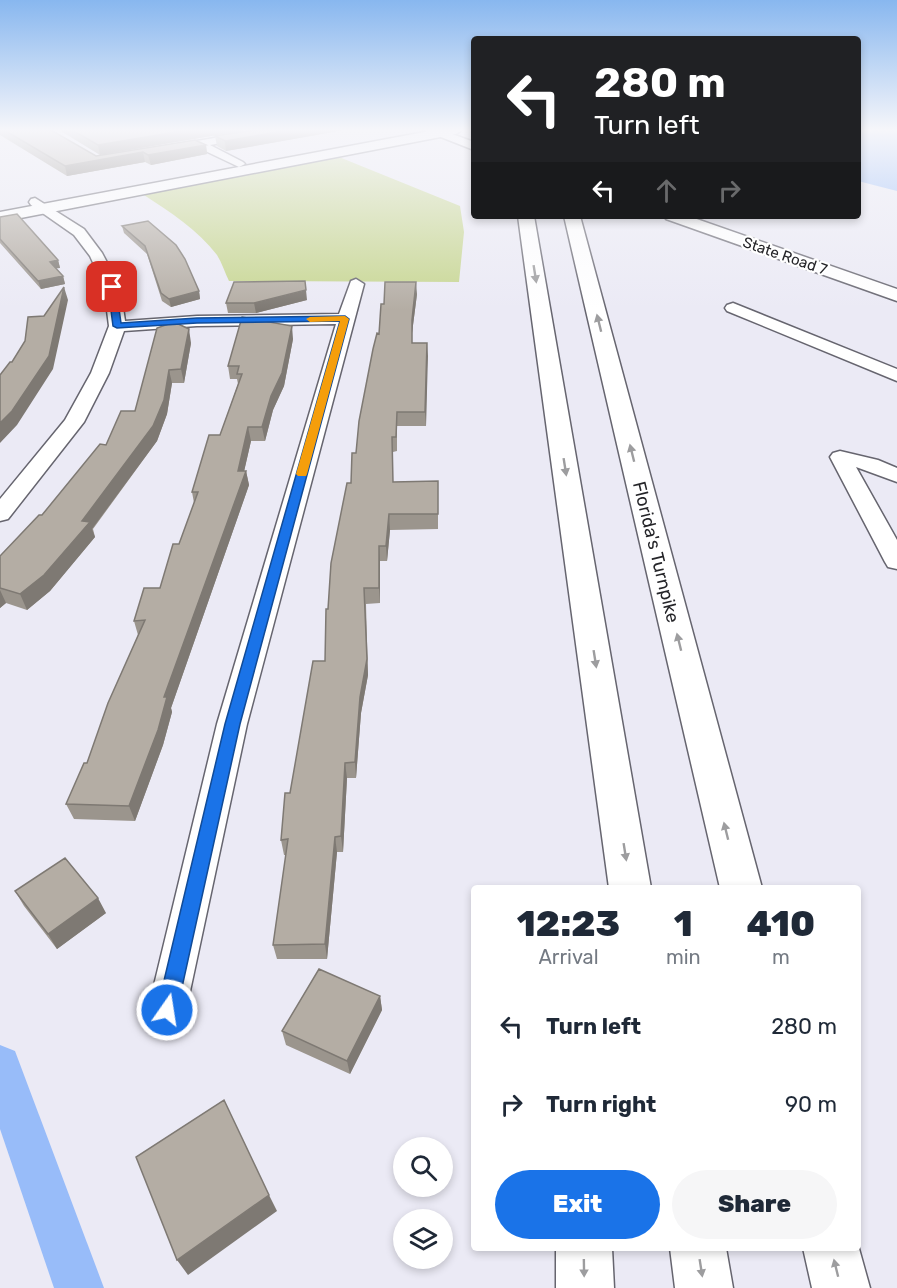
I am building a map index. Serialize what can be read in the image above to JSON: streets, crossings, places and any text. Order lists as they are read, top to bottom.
{
  "streets": {
    "main road": ["State Road 7", "Florida's Turnpike"]
  },
  "page": {
    "turn": ["280 m", "Turn left"],
    "eta": [
      "12:23",
      "Arrival",
      "1",
      "min",
      "410",
      "m"
    ],
    "list": [
      {
        "name": "Turn left",
        "value": "280 m"
      },
      {
        "name": "Turn right",
        "value": "90 m"
      }
    ],
    "buttons": ["Exit", "Share"]
  }
}
